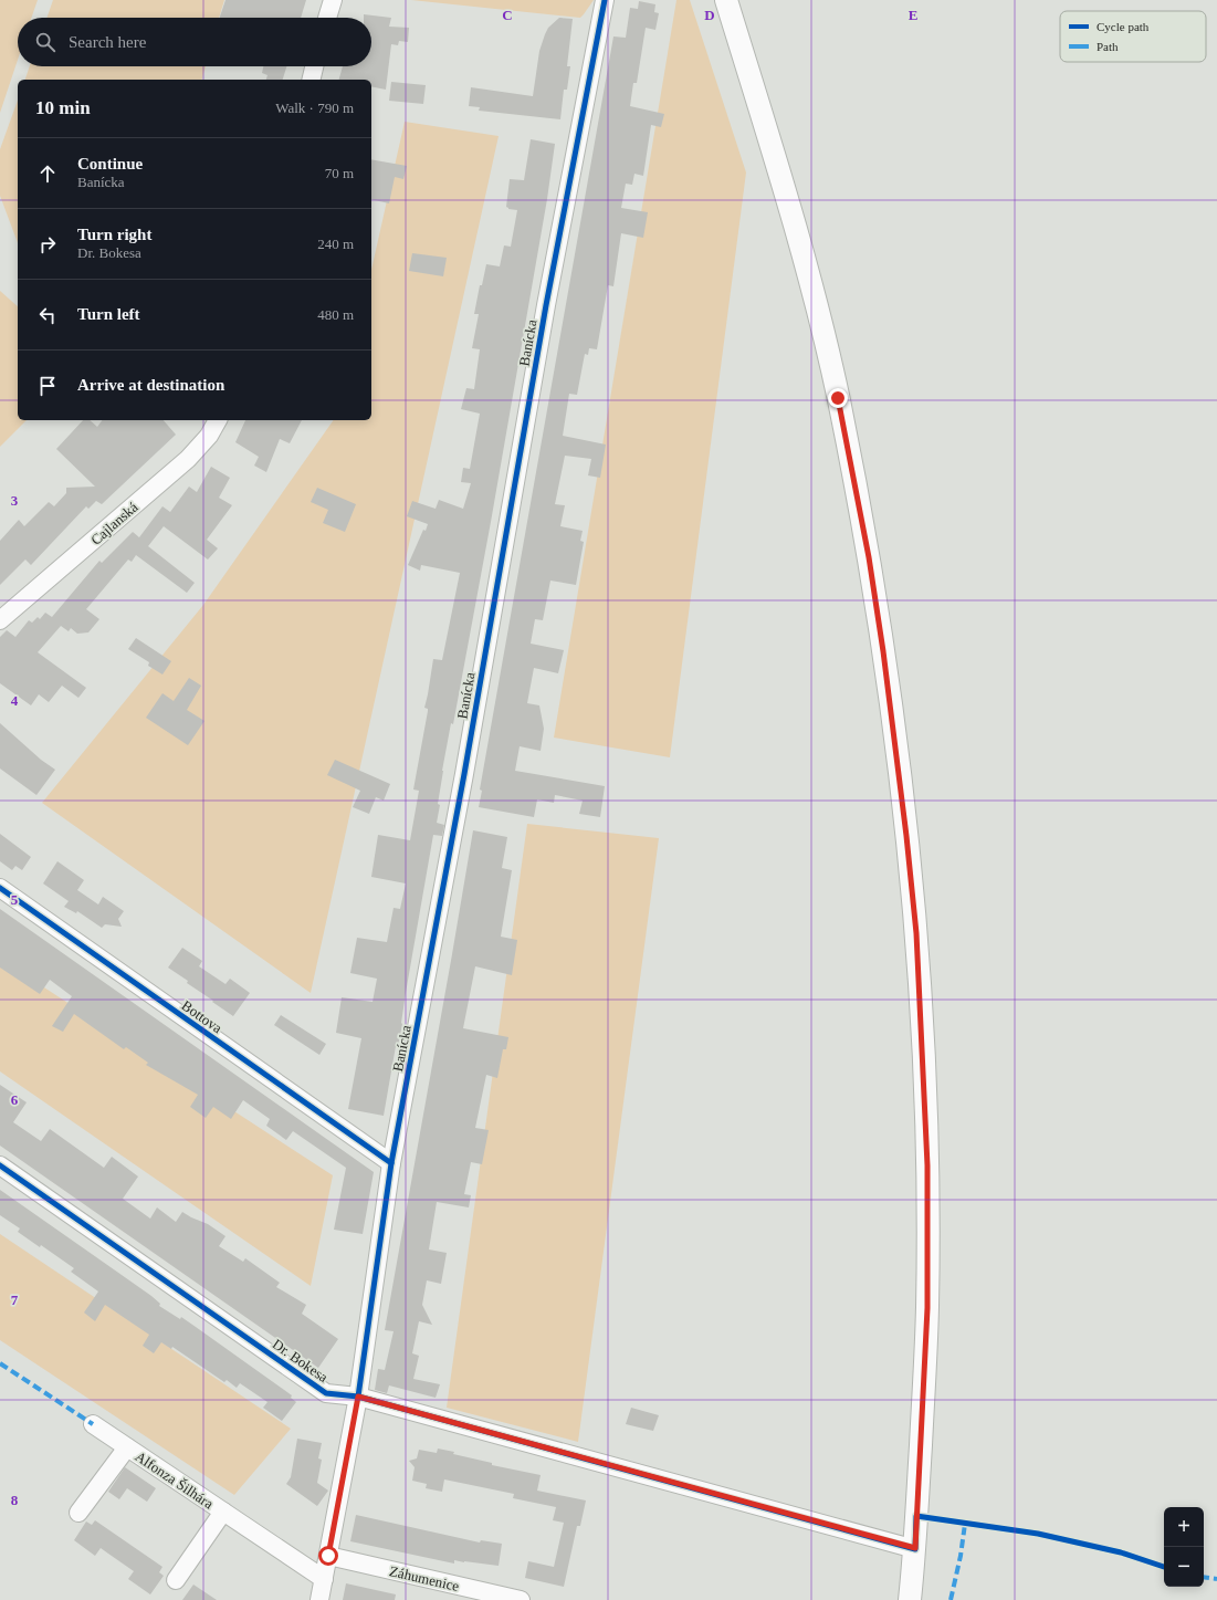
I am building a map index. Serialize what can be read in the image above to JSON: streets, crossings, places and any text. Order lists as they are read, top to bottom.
{
  "streets": {
    "street": [
      "Banícka",
      "Cajlanská",
      "Bottova",
      "Dr. Bokesa",
      "Alfonza Šilhára",
      "Záhumenice"
    ]
  },
  "crossings": [
    ["Banícka", "Bottova"],
    ["Banícka", "Dr. Bokesa"],
    ["Banícka", "Alfonza Šilhára"],
    ["Banícka", "Záhumenice"]
  ],
  "legend": ["Cycle path", "Path"],
  "page": {
    "search": "Search here",
    "heading": ["10 min", "Walk · 790 m"],
    "list": [
      ["Continue", "Banícka", "70 m"],
      ["Turn right", "Dr. Bokesa", "240 m"],
      ["Turn left", "480 m"],
      "Arrive at destination"
    ],
    "map_buttons": ["+", "−"]
  },
  "grid": {
    "columns": ["C", "D", "E"],
    "rows": [
      "3",
      "4",
      "5",
      "6",
      "7",
      "8"
    ]
  }
}
